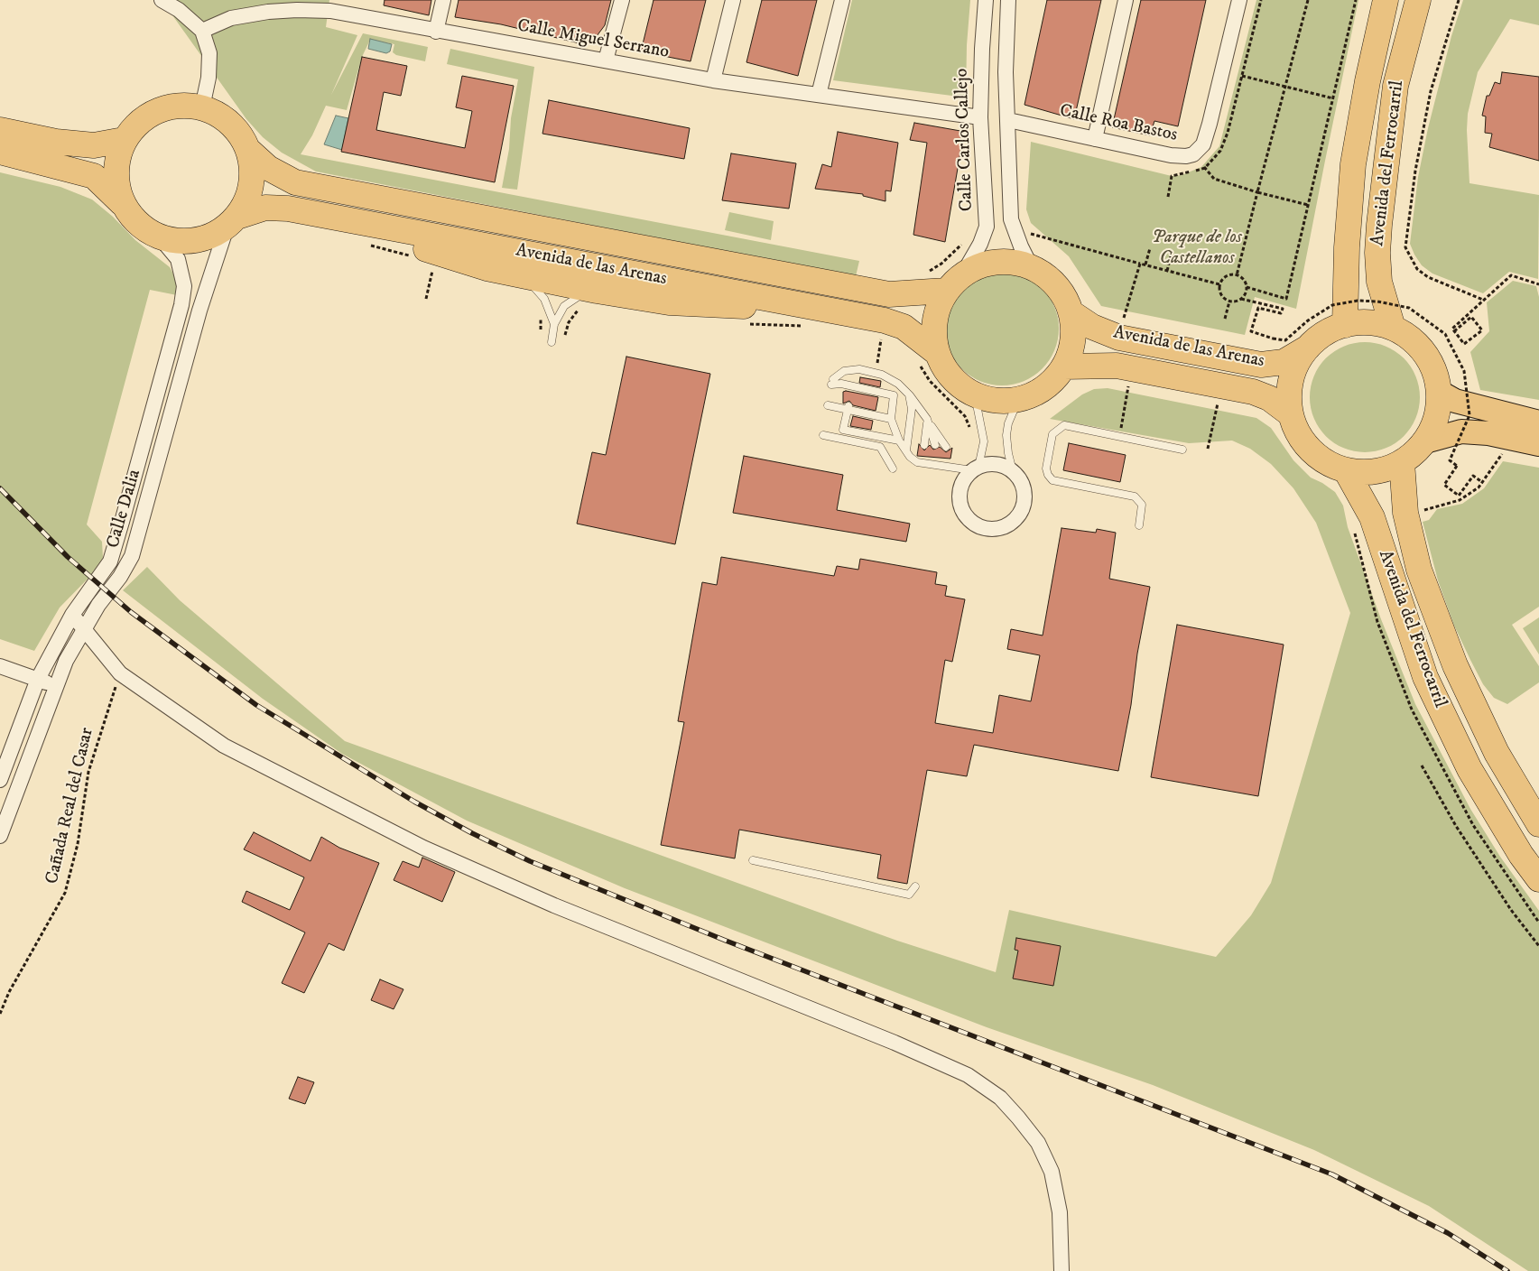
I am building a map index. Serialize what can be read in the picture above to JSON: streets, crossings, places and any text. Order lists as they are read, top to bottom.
{
  "streets": {
    "highway": ["Avenida del Ferrocarril", "Avenida de las Arenas"],
    "street": [
      "Calle Miguel Serrano",
      "Calle Roa Bastos",
      "Calle Carlos Callejo",
      "Calle Dalia"
    ],
    "path": ["Cañada Real del Casar"]
  },
  "crossings": [
    ["Calle Miguel Serrano", "Calle Carlos Callejo"],
    ["Calle Carlos Callejo", "Avenida de las Arenas"],
    ["Avenida del Ferrocarril", "Avenida de las Arenas"],
    ["Avenida de las Arenas", "Calle Dalia"]
  ],
  "parks": ["Parque de los Castellanos"]
}
